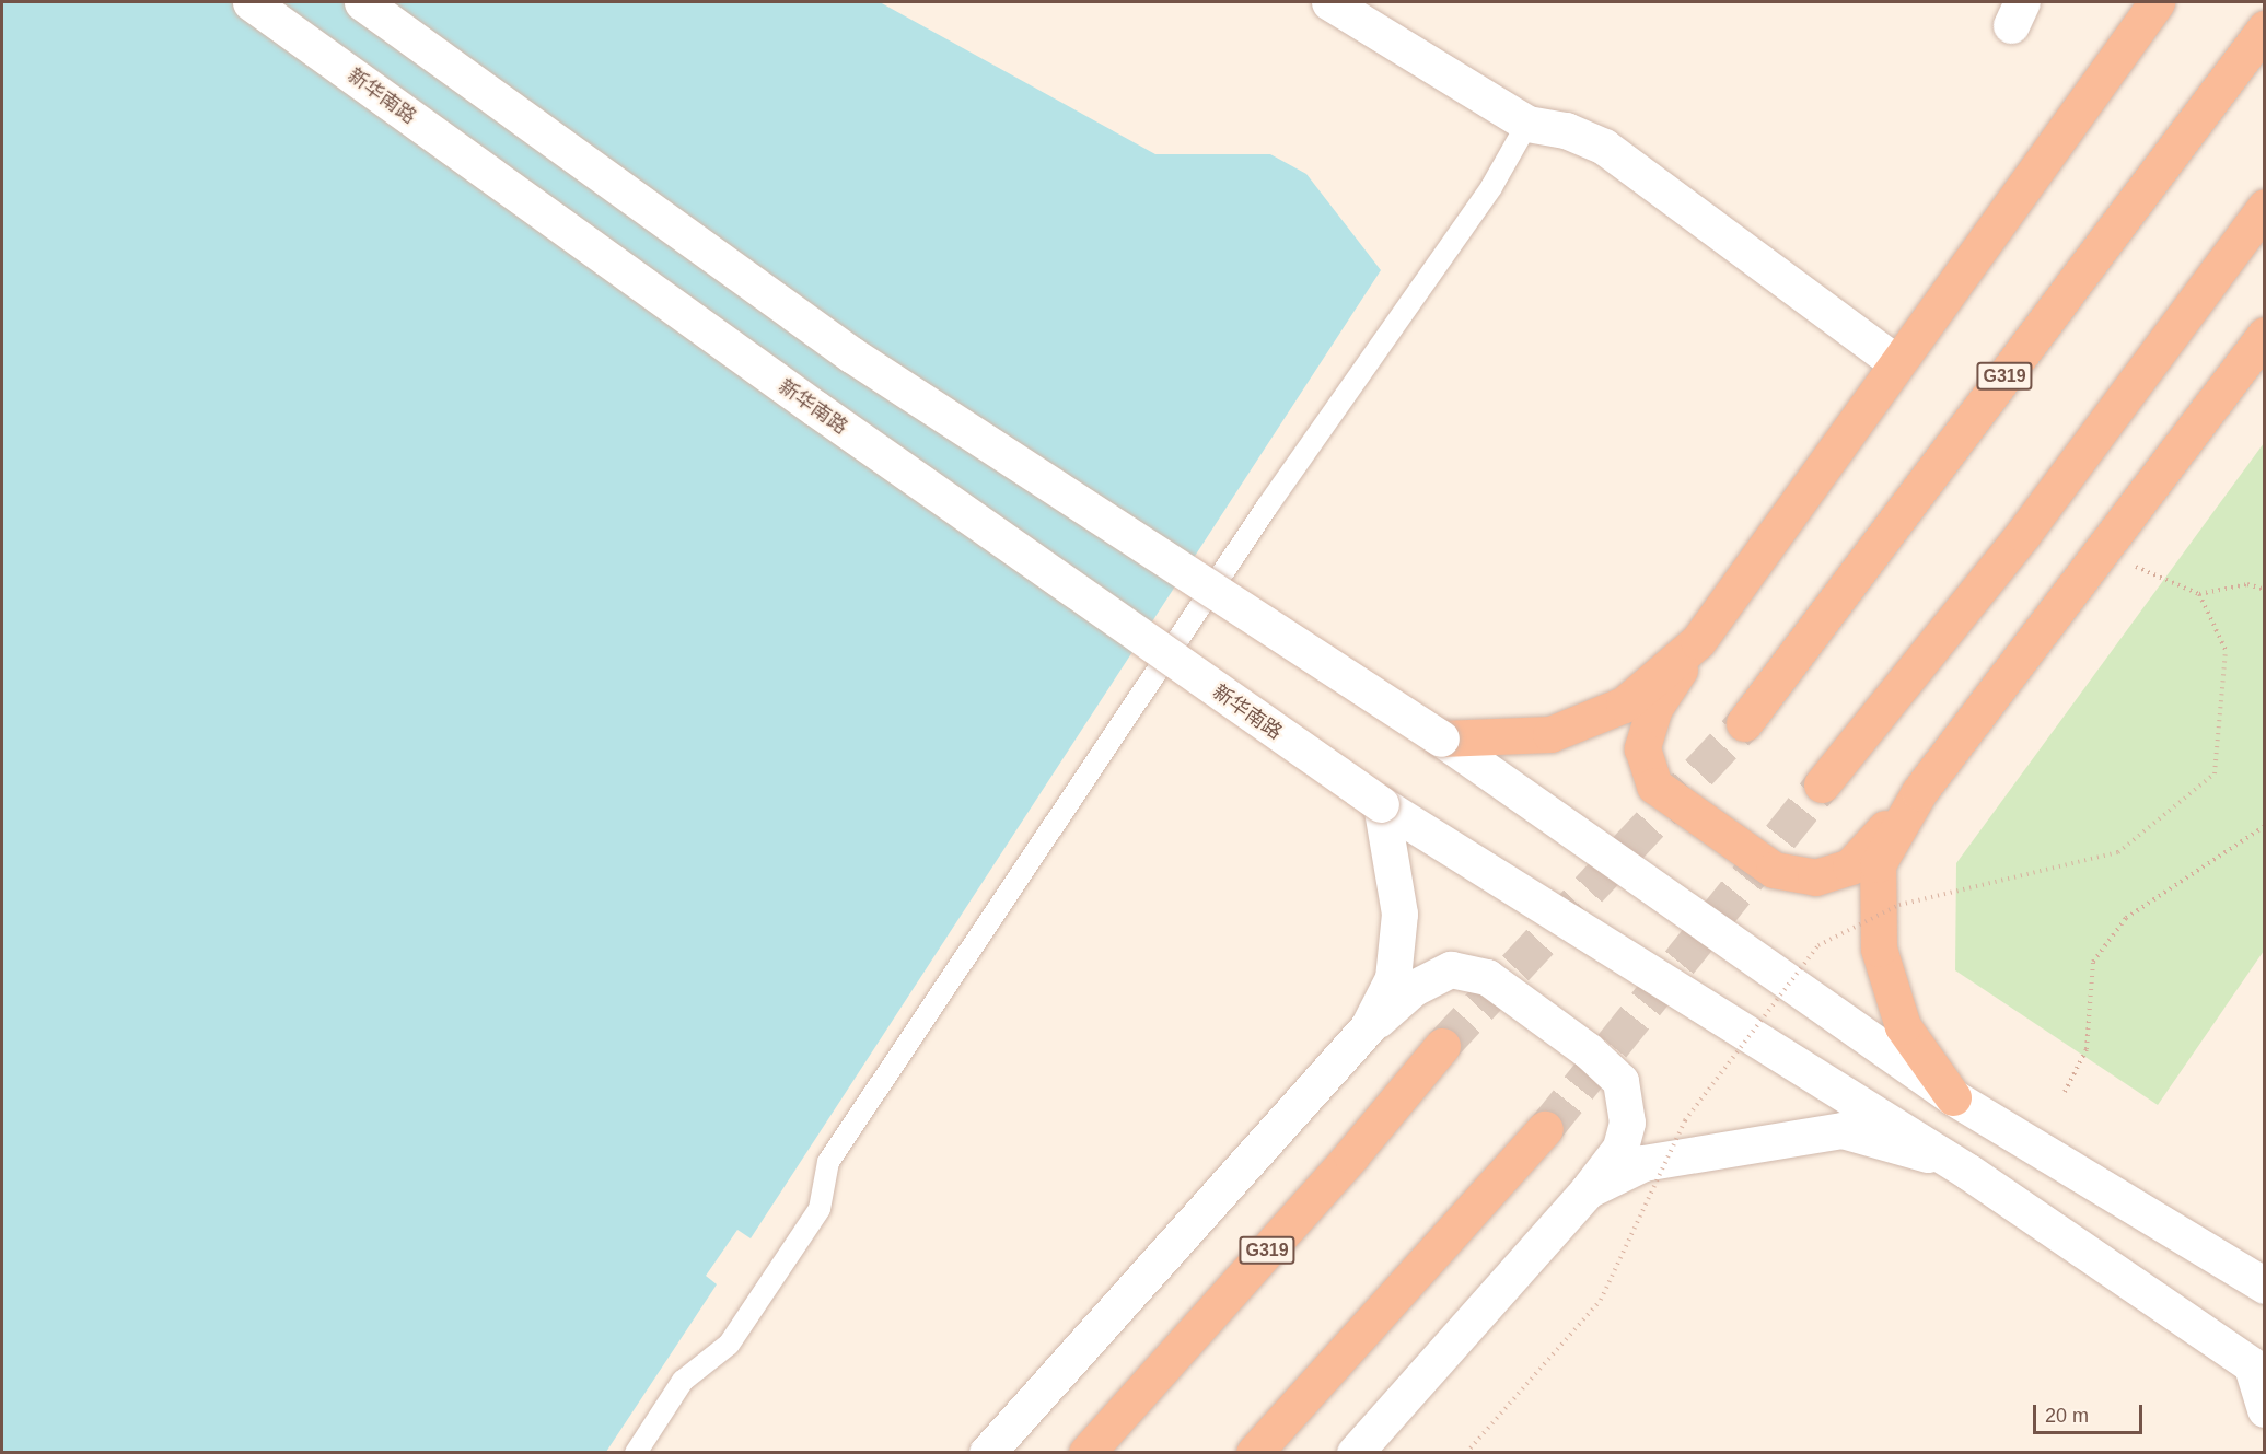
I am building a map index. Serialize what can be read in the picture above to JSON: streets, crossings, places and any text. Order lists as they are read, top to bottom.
{
  "streets": {
    "highway": ["G319"],
    "main road": ["新华南路"]
  },
  "scale_bar": "20 m"
}
